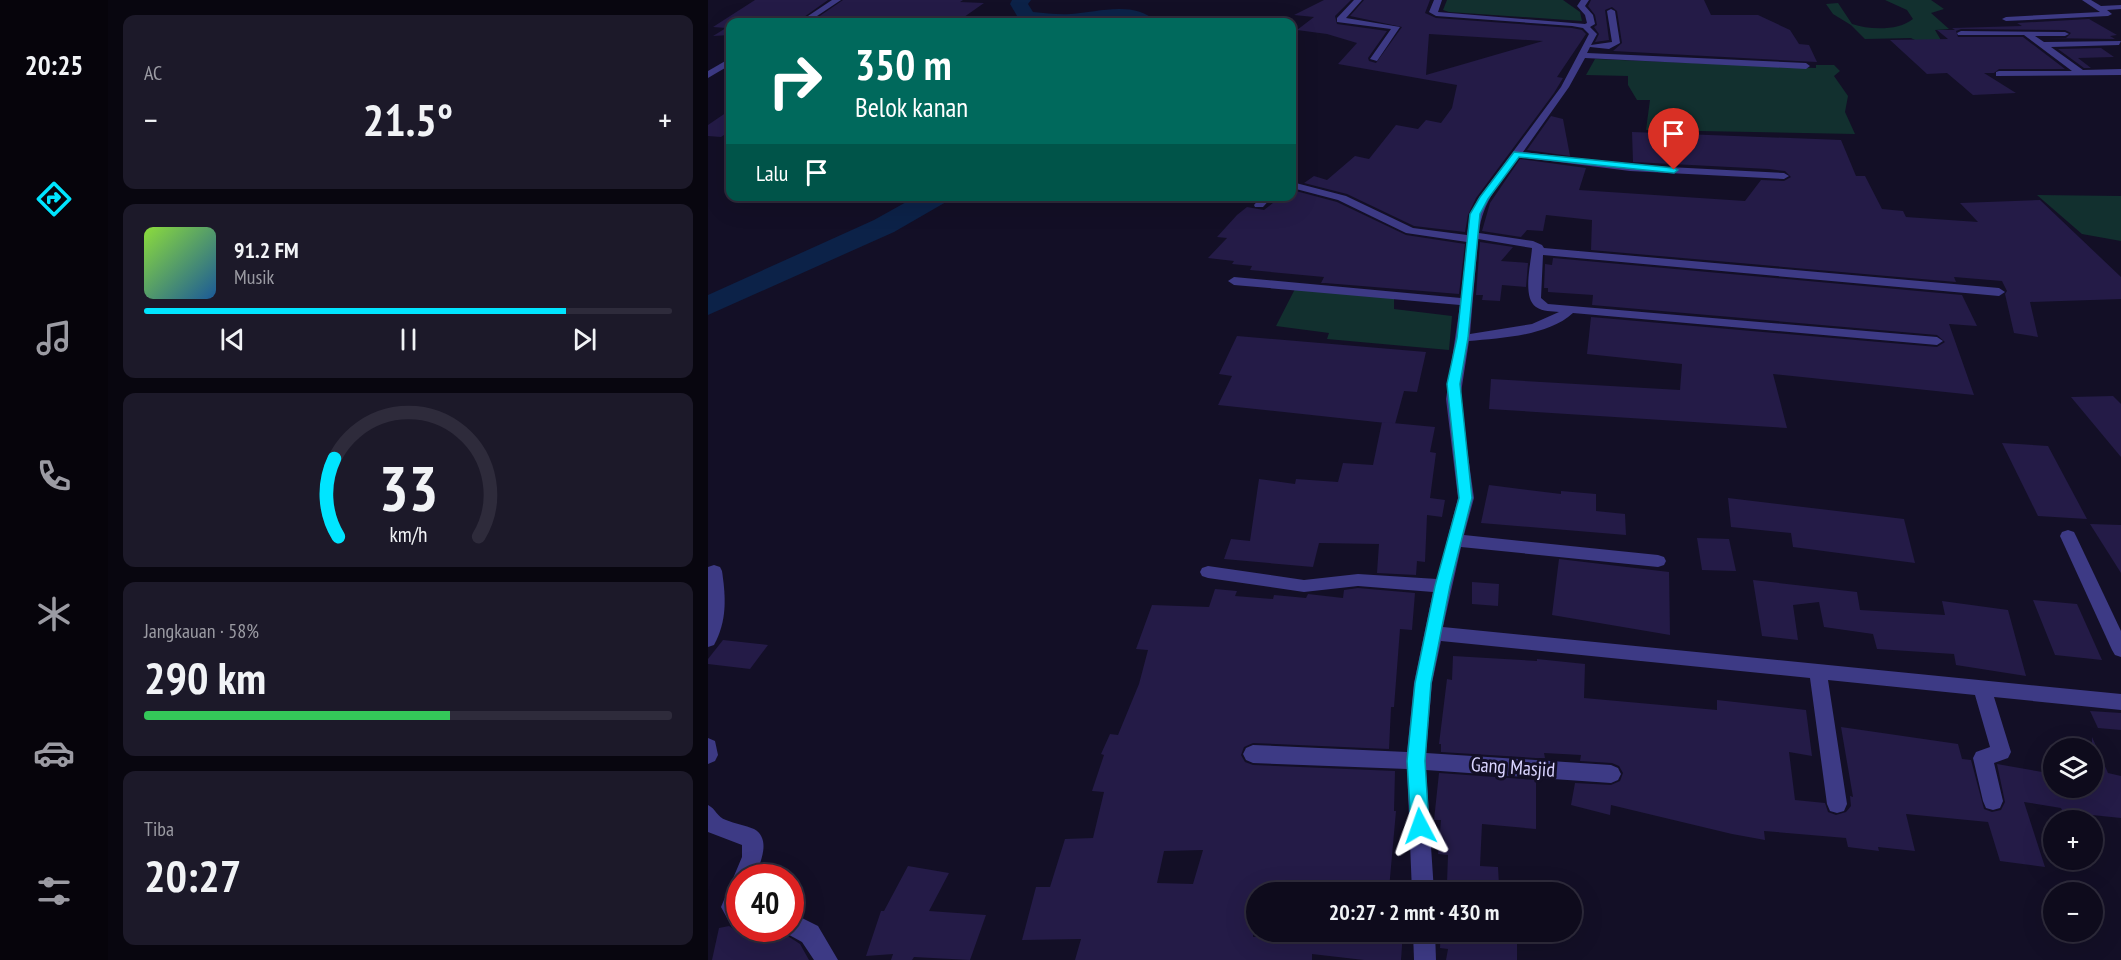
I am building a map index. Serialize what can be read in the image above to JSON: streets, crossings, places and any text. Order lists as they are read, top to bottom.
{
  "streets": {
    "street": ["Gang Masjid"]
  },
  "page": {
    "tabs": "20:25",
    "tile": [
      "AC",
      ["Jangkauan · 58%", "290 km"],
      ["Tiba", "20:27"]
    ],
    "turn": ["350 m", "Belok kanan"],
    "heat": ["−", "21.5°", "+"],
    "then": "Lalu",
    "song": ["91.2 FM", "Musik"],
    "map_buttons": ["+", "−"],
    "limit": "40",
    "trip": "20:27 · 2 mnt · 430 m",
    "gauge": ["33", "km/h"]
  }
}
